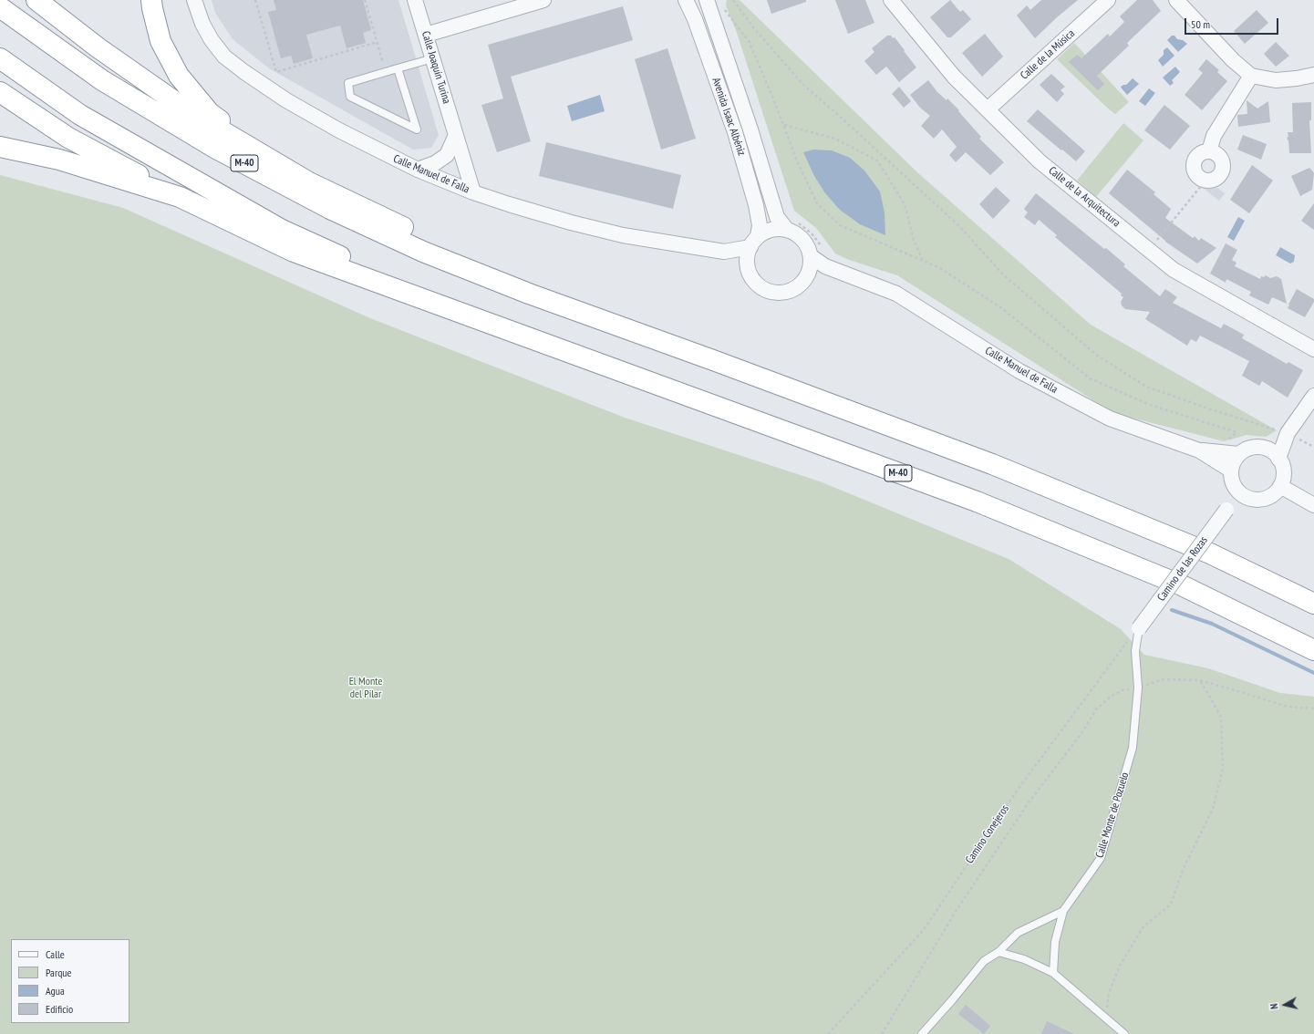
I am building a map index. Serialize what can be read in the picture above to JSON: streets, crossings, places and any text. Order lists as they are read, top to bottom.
{
  "streets": {
    "highway": ["M-40"],
    "street": [
      "Calle de la Música",
      "Calle Joaquín Turina",
      "Avenida Isaac Albéniz",
      "Calle Manuel de Falla",
      "Calle de la Arquitectura",
      "Camino de las Rozas"
    ],
    "lane": ["Calle Monte de Pozuelo"],
    "path": ["Camino Conejeros"]
  },
  "crossings": [
    ["Calle de la Música", "Calle de la Arquitectura"],
    ["Calle Joaquín Turina", "Calle Manuel de Falla"],
    ["Avenida Isaac Albéniz", "Calle Manuel de Falla"],
    ["Calle Manuel de Falla", "Camino de las Rozas"],
    ["Camino de las Rozas", "Calle Monte de Pozuelo"],
    ["Camino de las Rozas", "Camino Conejeros"],
    ["Calle Monte de Pozuelo", "Camino Conejeros"]
  ],
  "parks": ["El Monte del Pilar"],
  "legend": [
    "Calle",
    "Parque",
    "Agua",
    "Edificio"
  ],
  "scale_bar": "50 m",
  "north": "left"
}
